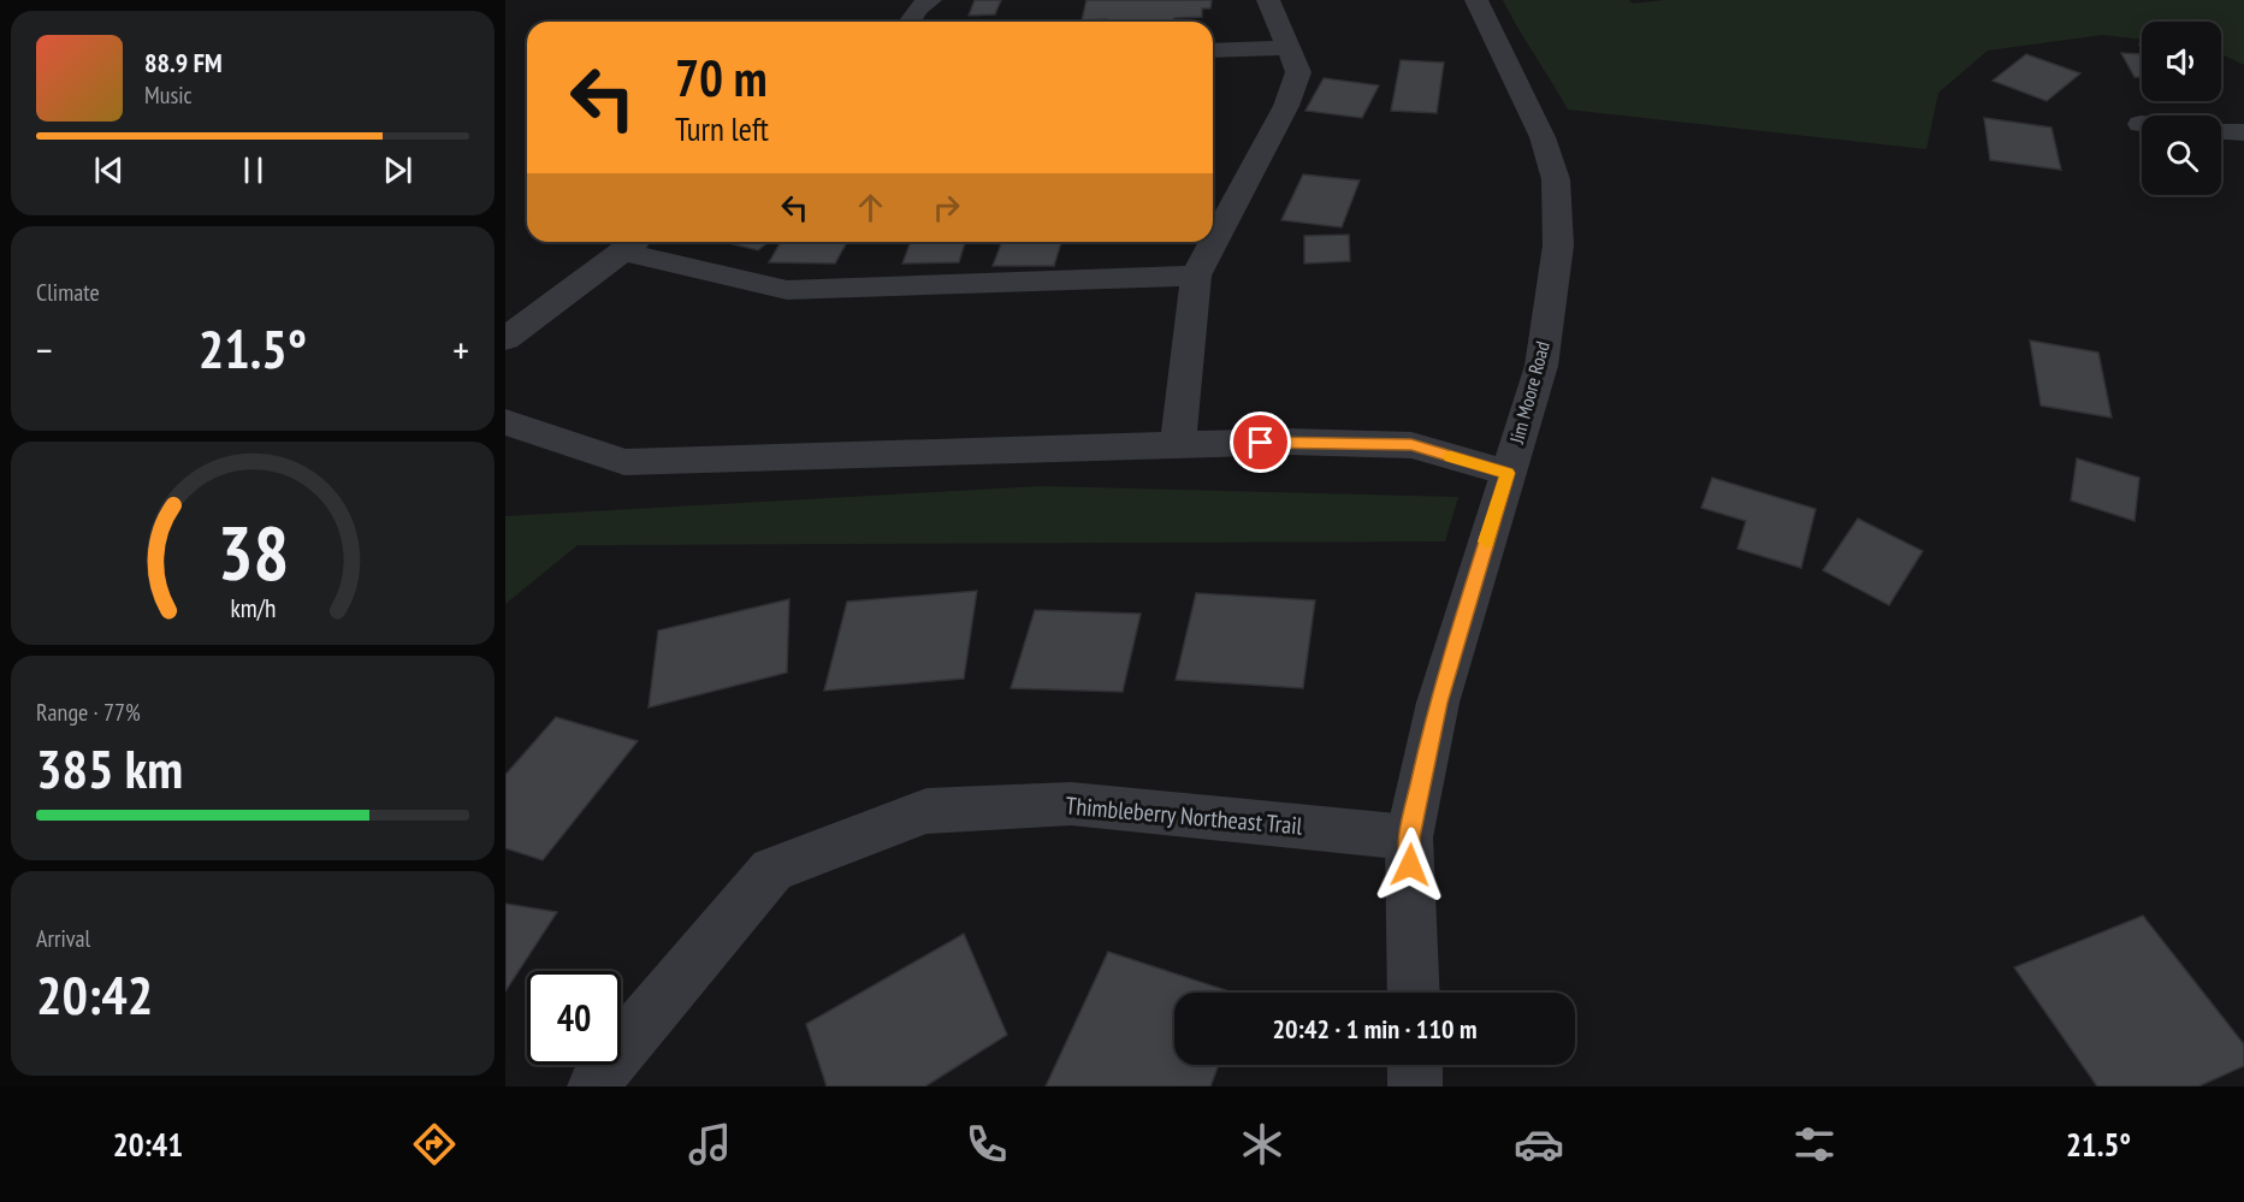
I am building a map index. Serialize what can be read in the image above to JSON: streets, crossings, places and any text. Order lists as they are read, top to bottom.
{
  "streets": {
    "street": ["Jim Moore Road", "Thimbleberry Northeast Trail"]
  },
  "crossings": [
    ["Jim Moore Road", "Thimbleberry Northeast Trail"]
  ],
  "page": {
    "turn": ["70 m", "Turn left"],
    "song": ["88.9 FM", "Music"],
    "tile": [
      "Climate",
      ["Range · 77%", "385 km"],
      ["Arrival", "20:42"]
    ],
    "heat": ["−", "21.5°", "+"],
    "limit": "40",
    "trip": "20:42 · 1 min · 110 m",
    "tabs": ["20:41", "21.5°"],
    "gauge": ["38", "km/h"]
  }
}
